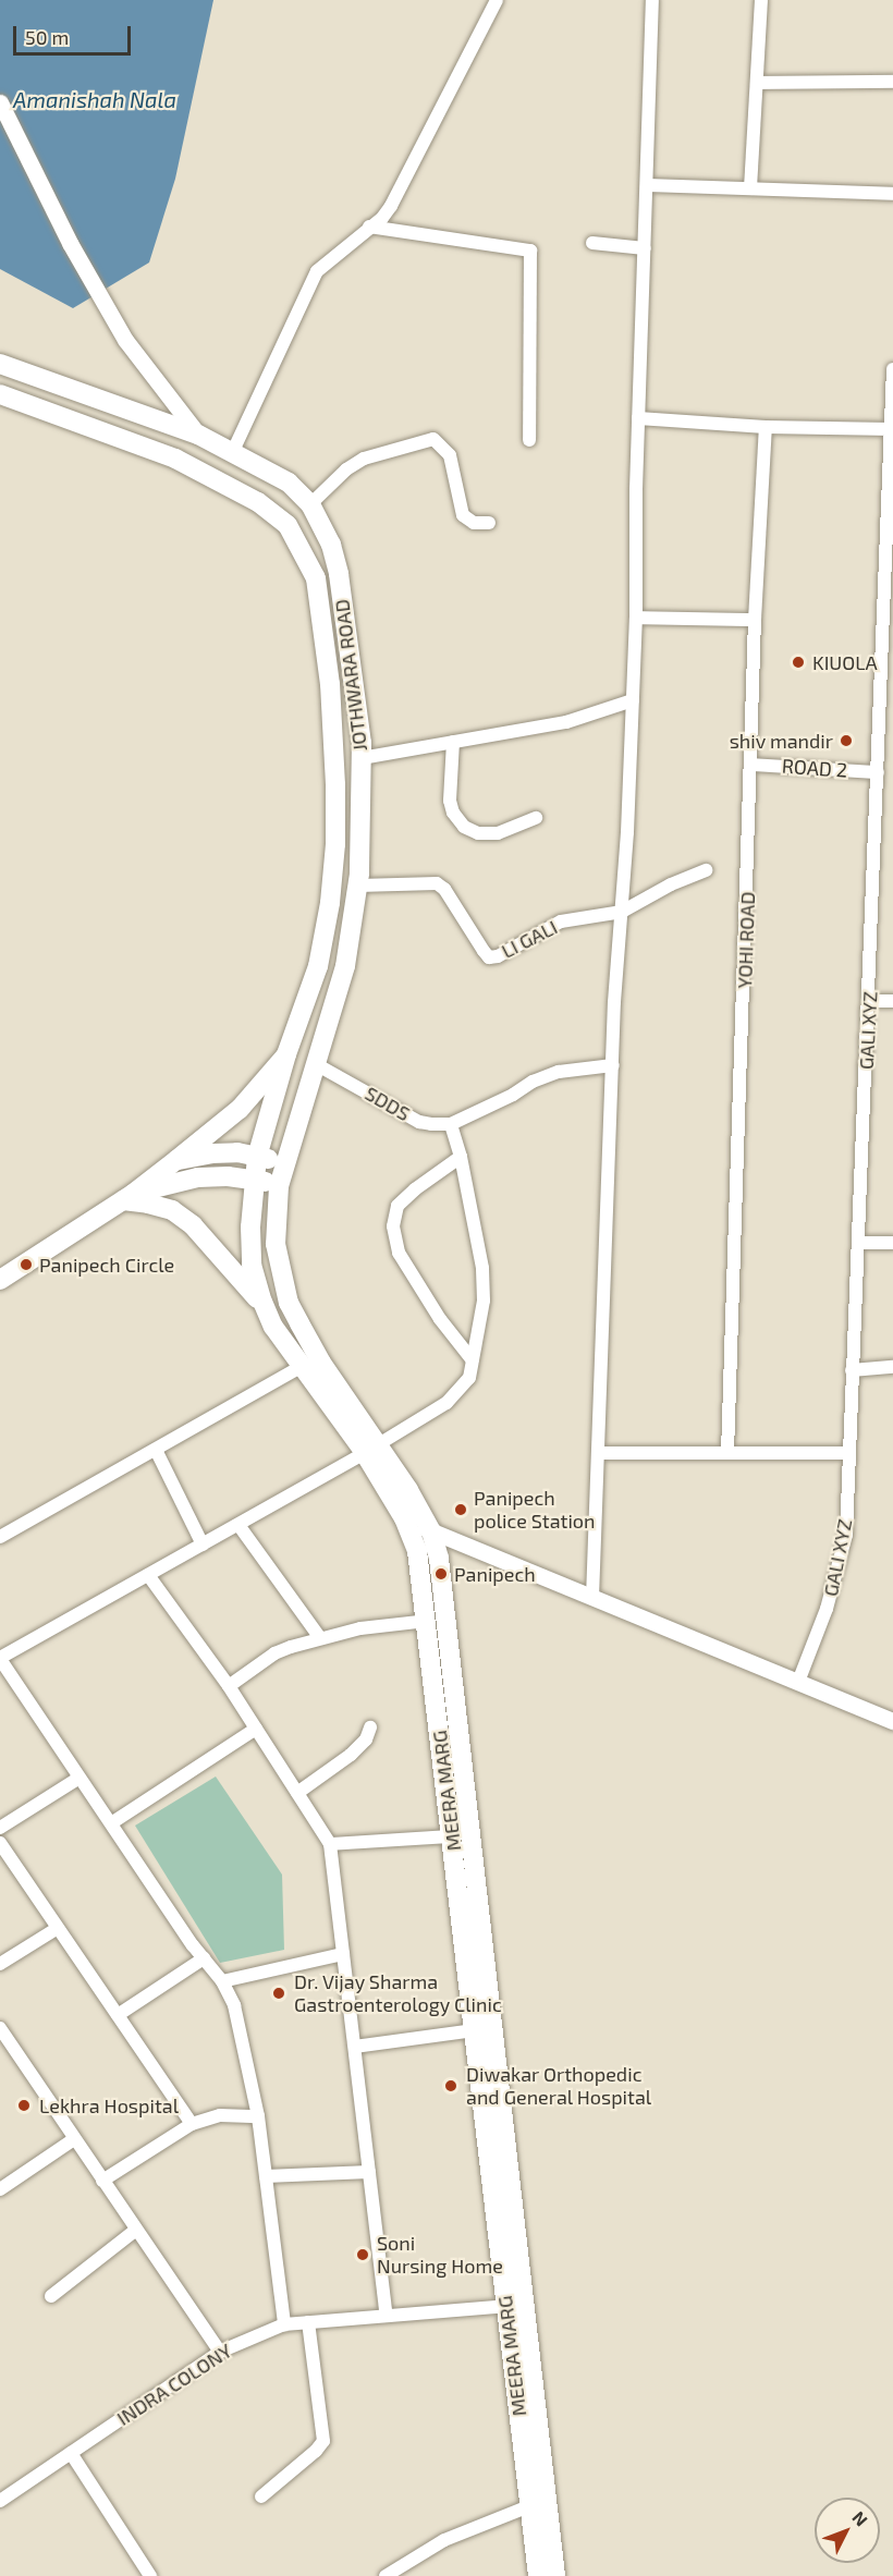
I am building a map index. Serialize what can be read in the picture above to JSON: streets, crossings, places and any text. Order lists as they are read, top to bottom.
{
  "streets": {
    "main road": ["JOTHWARA ROAD", "MEERA MARG"],
    "street": [
      "ROAD 2",
      "LI GALI",
      "YOHI ROAD",
      "GALI XYZ",
      "SDDS",
      "INDRA COLONY"
    ]
  },
  "crossings": [
    ["JOTHWARA ROAD", "LI GALI"],
    ["JOTHWARA ROAD", "SDDS"],
    ["JOTHWARA ROAD", "MEERA MARG"],
    ["ROAD 2", "YOHI ROAD"],
    ["ROAD 2", "GALI XYZ"],
    ["MEERA MARG", "INDRA COLONY"]
  ],
  "water": ["Amanishah Nala"],
  "places": [
    "KIUOLA",
    "shiv mandir",
    "Panipech Circle",
    "Panipech police Station",
    "Panipech",
    "Dr. Vijay Sharma Gastroenterology Clinic",
    "Diwakar Orthopedic and General Hospital",
    "Lekhra Hospital",
    "Soni Nursing Home"
  ],
  "scale_bar": "50 m",
  "north": "top right"
}
